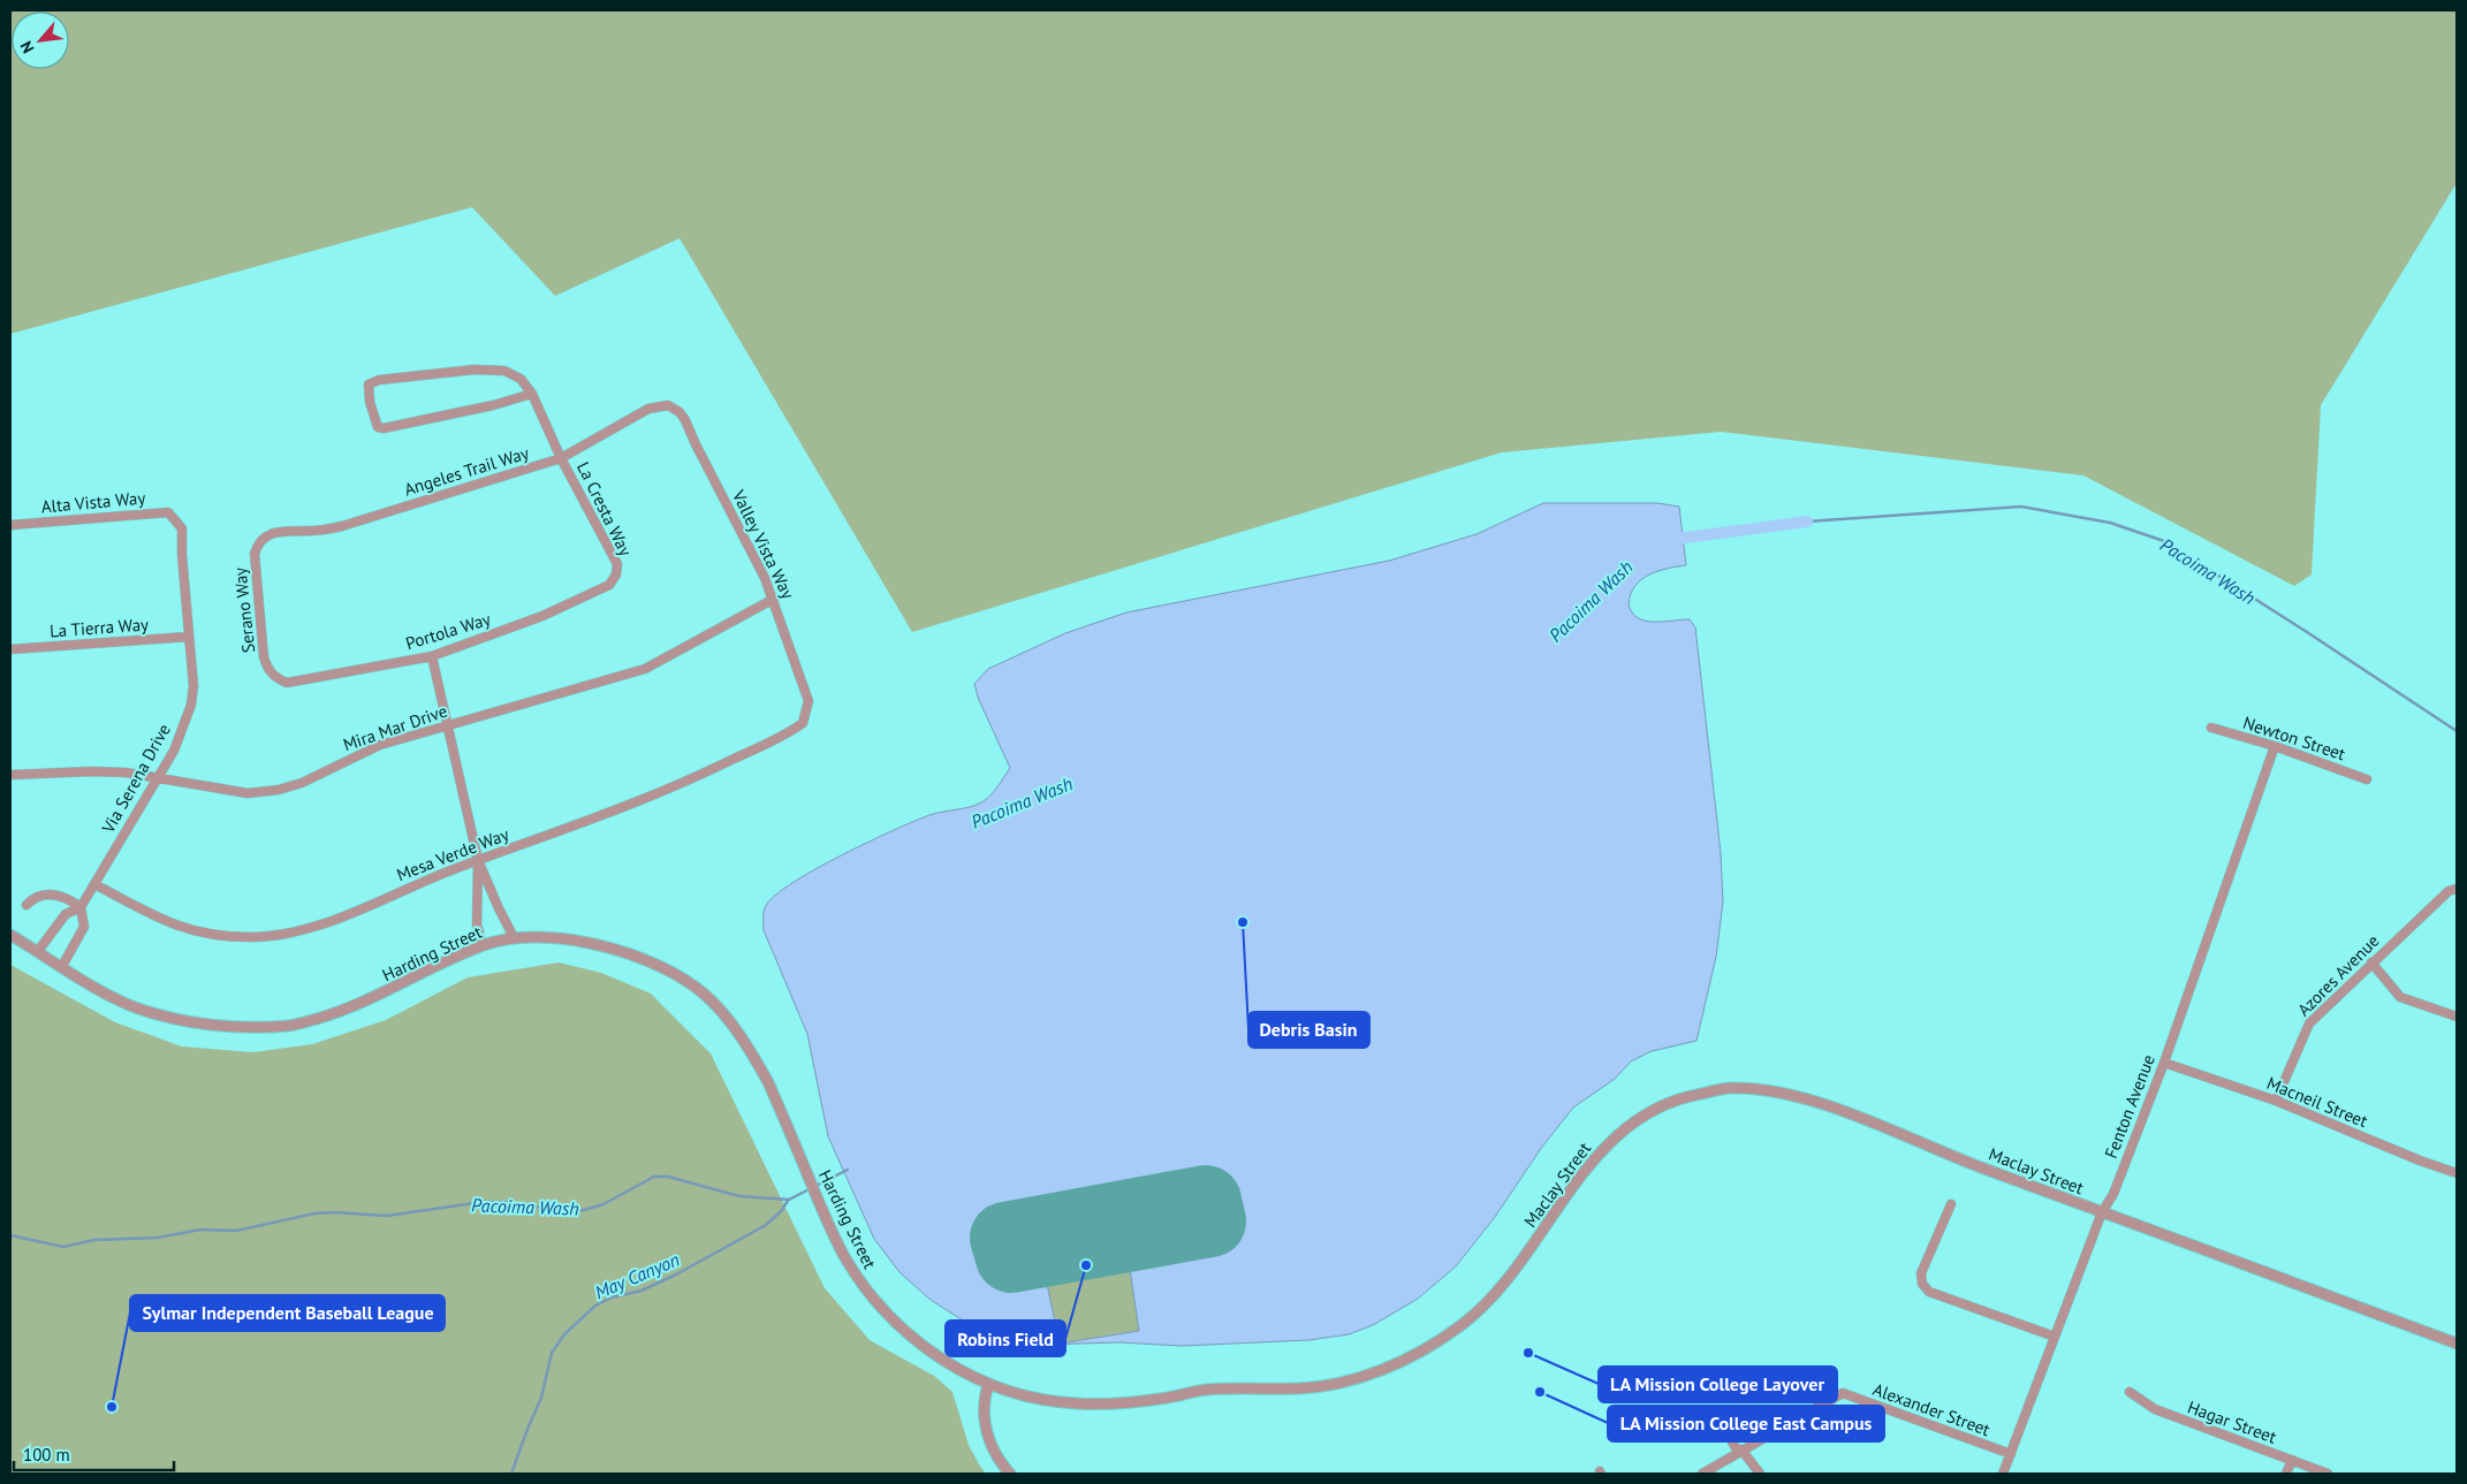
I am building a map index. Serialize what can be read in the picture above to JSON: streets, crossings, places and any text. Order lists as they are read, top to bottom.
{
  "streets": {
    "street": [
      "Angeles Trail Way",
      "Alta Vista Way",
      "La Cresta Way",
      "Valley Vista Way",
      "Serano Way",
      "La Tierra Way",
      "Portola Way",
      "Mira Mar Drive",
      "Newton Street",
      "Via Serena Drive",
      "Mesa Verde Way",
      "Harding Street",
      "Azores Avenue",
      "Macneil Street",
      "Fenton Avenue",
      "Maclay Street",
      "Alexander Street",
      "Hagar Street"
    ]
  },
  "crossings": [
    ["Angeles Trail Way", "La Cresta Way"],
    ["Angeles Trail Way", "Valley Vista Way"],
    ["Angeles Trail Way", "Serano Way"],
    ["Alta Vista Way", "Via Serena Drive"],
    ["La Cresta Way", "Portola Way"],
    ["Valley Vista Way", "Mira Mar Drive"],
    ["Valley Vista Way", "Mesa Verde Way"],
    ["Serano Way", "Portola Way"],
    ["La Tierra Way", "Via Serena Drive"],
    ["Mira Mar Drive", "Via Serena Drive"],
    ["Newton Street", "Fenton Avenue"],
    ["Via Serena Drive", "Mesa Verde Way"],
    ["Via Serena Drive", "Harding Street"],
    ["Harding Street", "Maclay Street"],
    ["Azores Avenue", "Macneil Street"],
    ["Macneil Street", "Fenton Avenue"],
    ["Fenton Avenue", "Maclay Street"],
    ["Fenton Avenue", "Alexander Street"]
  ],
  "water": ["Pacoima Wash", "May Canyon"],
  "places": [
    "Debris Basin",
    "Robins Field",
    "LA Mission College Layover",
    "LA Mission College East Campus",
    "Sylmar Independent Baseball League"
  ],
  "scale_bar": "100 m",
  "north": "bottom left"
}
